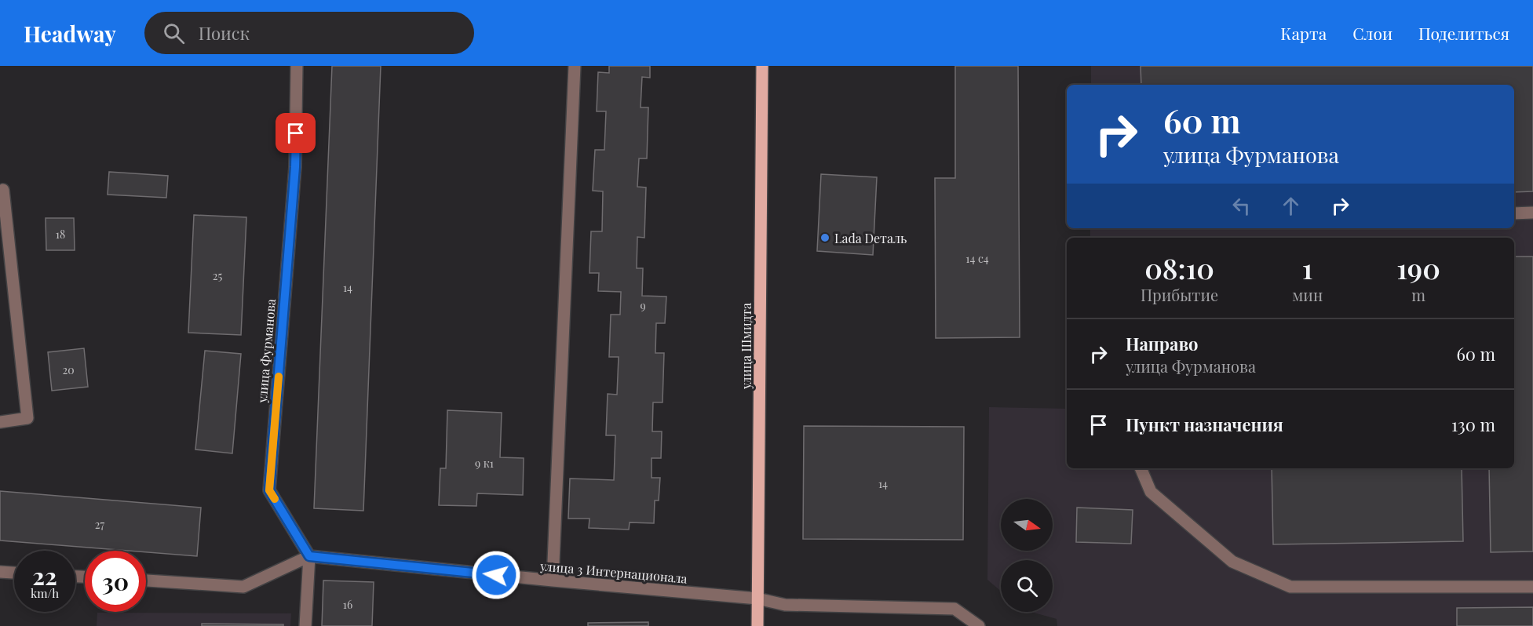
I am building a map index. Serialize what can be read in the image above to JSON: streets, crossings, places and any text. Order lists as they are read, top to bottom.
{
  "streets": {
    "main road": ["улица Шмидта"],
    "street": ["улица Фурманова", "улица 3 Интернационала"]
  },
  "crossings": [
    ["улица Шмидта", "улица 3 Интернационала"],
    ["улица Фурманова", "улица 3 Интернационала"]
  ],
  "places": ["Lada Dеталь"],
  "house_numbers": [
    "18",
    "14 с4",
    "25",
    "14",
    "9",
    "20",
    "9 к1",
    "14",
    "27",
    "16"
  ],
  "north": "right",
  "page": {
    "header": "Headway",
    "search": "Поиск",
    "nav": ["Карта", "Слои", "Поделиться"],
    "turn": ["60 m", "улица Фурманова"],
    "eta": [
      "08:10",
      "Прибытие",
      "1",
      "мин",
      "190",
      "m"
    ],
    "list": [
      {
        "name": "Направо",
        "note": "улица Фурманова",
        "value": "60 m"
      },
      {
        "name": "Пункт назначения",
        "value": "130 m"
      }
    ],
    "speed": "22 km/h",
    "limit": "30"
  }
}
